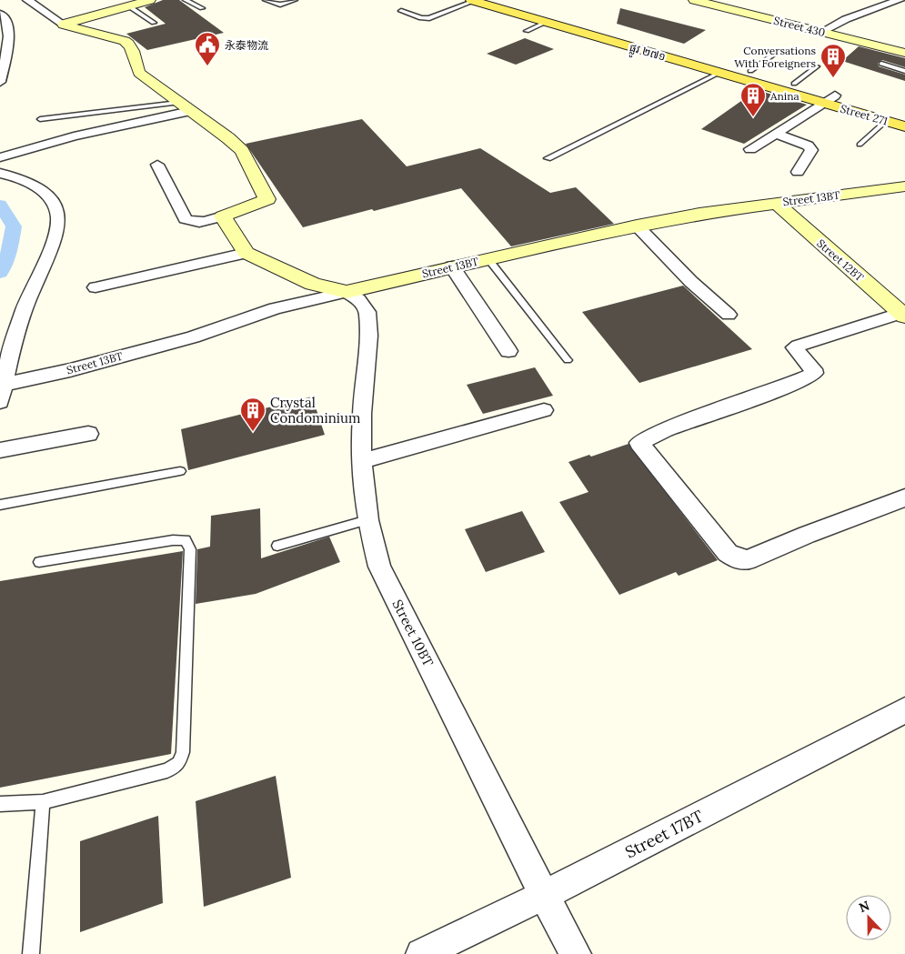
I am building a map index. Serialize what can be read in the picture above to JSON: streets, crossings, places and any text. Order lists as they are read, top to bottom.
{
  "streets": {
    "main road": ["ផ្លូវ ២៧១", "Street 271"],
    "street": [
      "Street 430",
      "Street 13BT",
      "Street 12BT",
      "Street 10BT",
      "Street 17BT"
    ]
  },
  "crossings": [
    ["ផ្លូវ ២៧១", "Street 271"],
    ["Street 13BT", "Street 12BT"],
    ["Street 13BT", "Street 10BT"],
    ["Street 10BT", "Street 17BT"]
  ],
  "places": {
    "public building": ["永泰物流"],
    "building": ["Conversations With Foreigners", "Anina", "Crystal Condominium"]
  },
  "north": "top"
}
